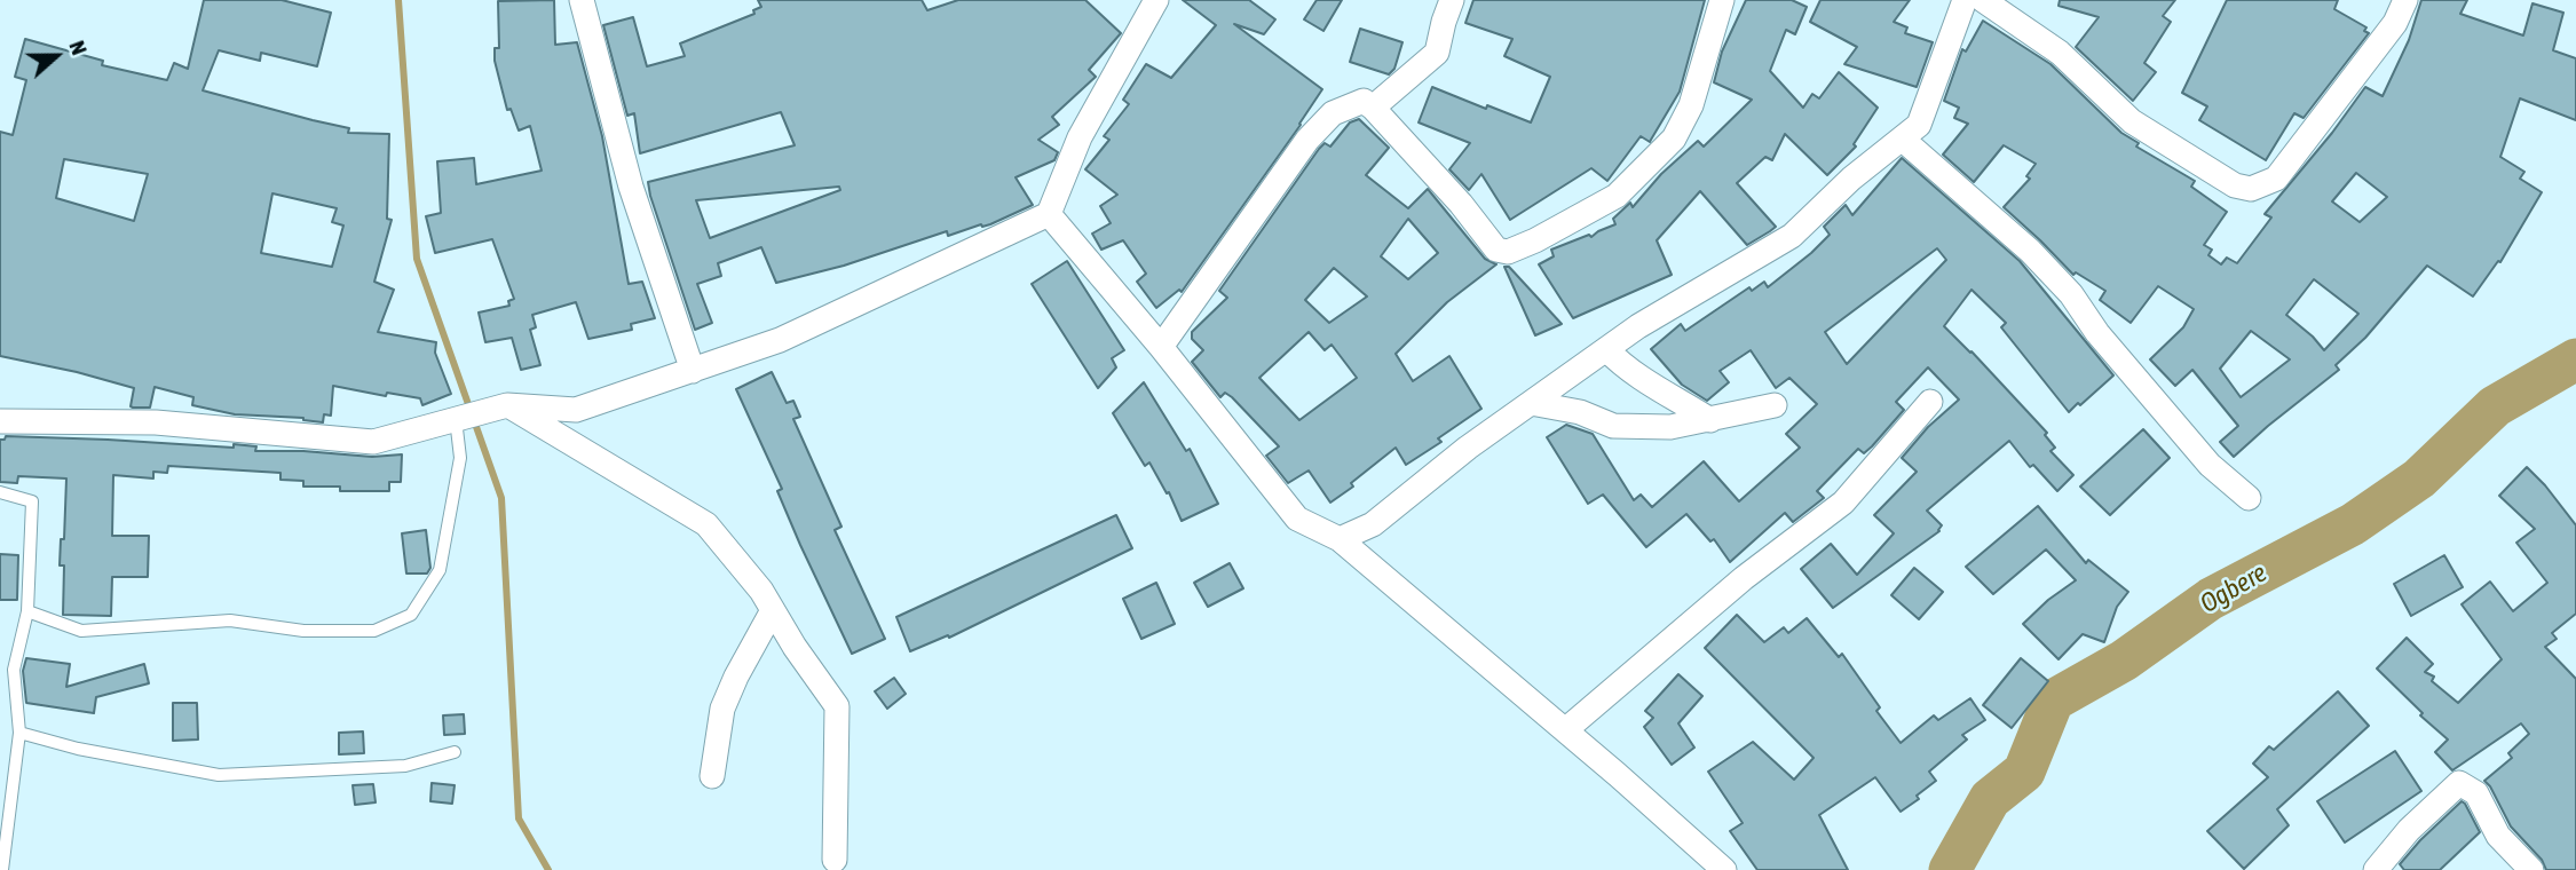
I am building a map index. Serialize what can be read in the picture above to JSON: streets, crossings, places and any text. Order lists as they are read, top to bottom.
{
  "water": ["Ogbere"],
  "north": "right"
}
